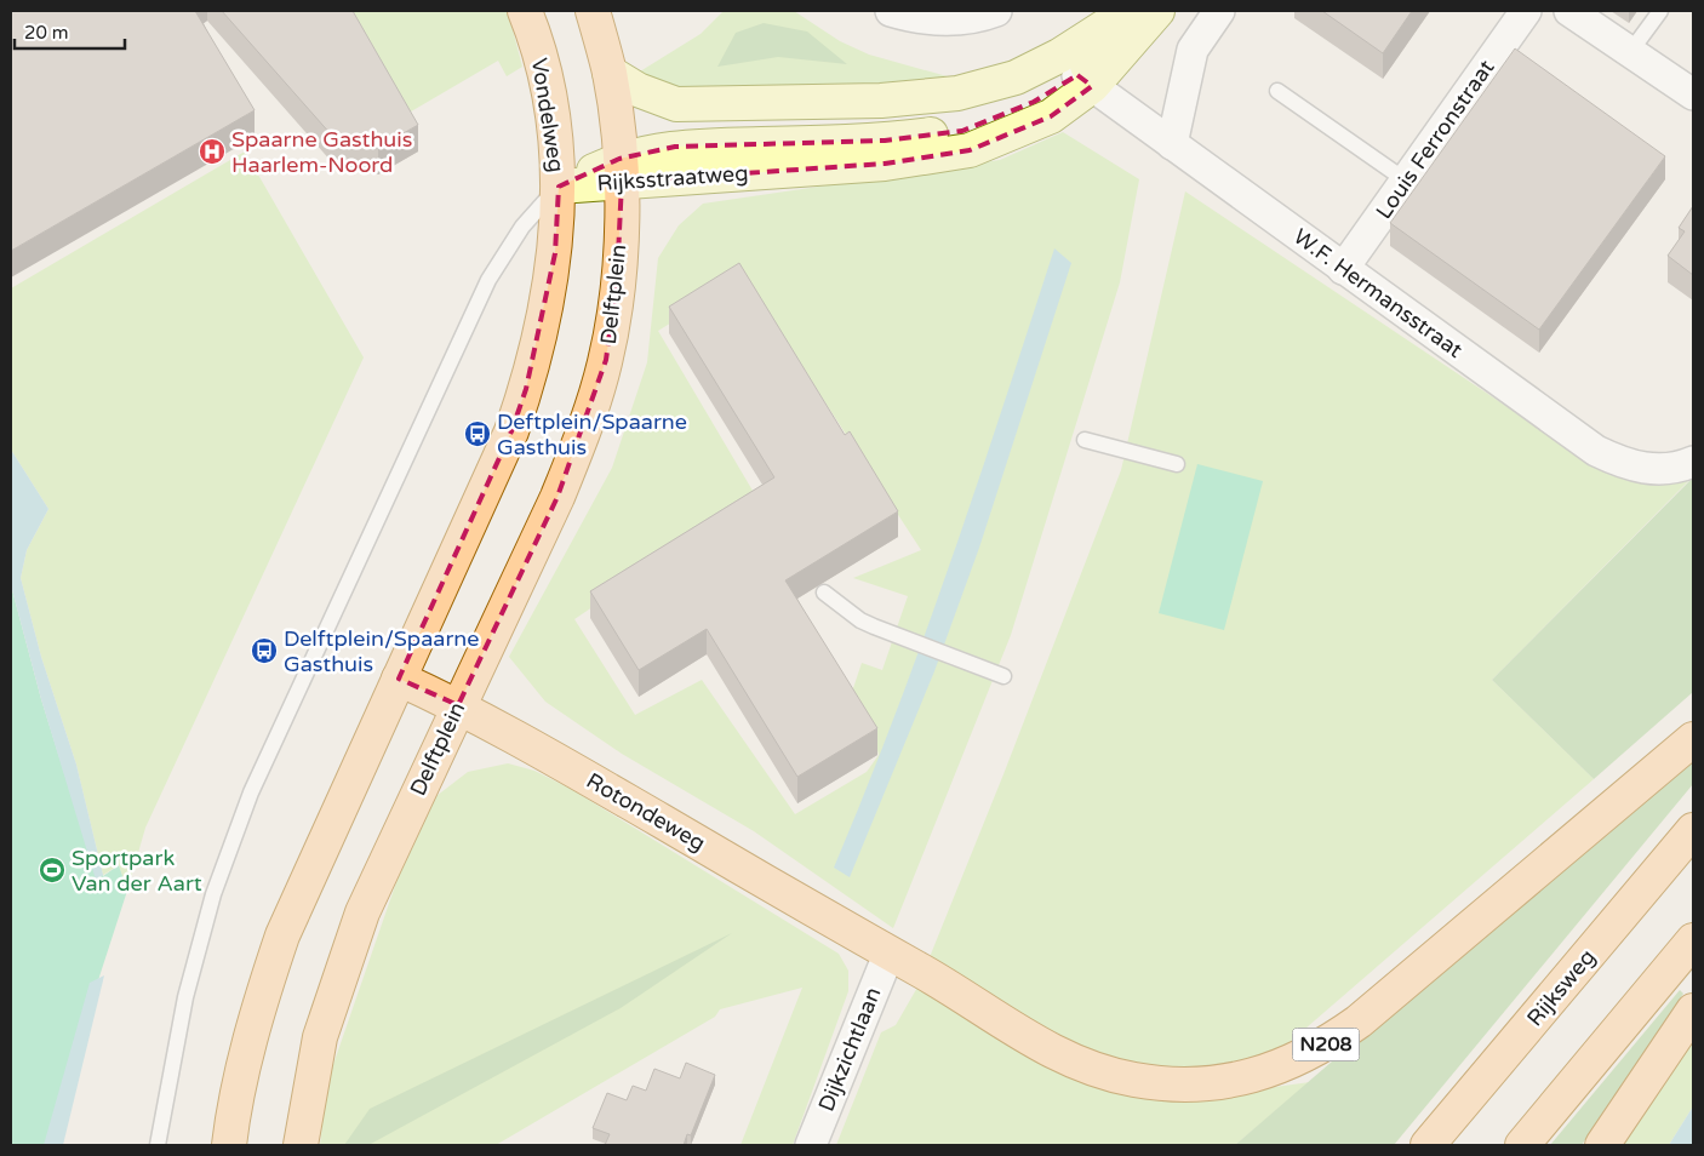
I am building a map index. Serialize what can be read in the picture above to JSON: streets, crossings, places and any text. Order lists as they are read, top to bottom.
{
  "streets": {
    "main road": [
      "Vondelweg",
      "Rijksstraatweg",
      "Delftplein",
      "Rotondeweg",
      "Rijksweg",
      "N208"
    ],
    "street": ["Louis Ferronstraat", "W.F. Hermansstraat", "Dijkzichtlaan"]
  },
  "crossings": [
    ["Vondelweg", "Rijksstraatweg"],
    ["Louis Ferronstraat", "W.F. Hermansstraat"],
    ["Rijksstraatweg", "W.F. Hermansstraat"],
    ["Rijksstraatweg", "Delftplein"],
    ["Delftplein", "Rotondeweg"],
    ["Rotondeweg", "N208"],
    ["Rotondeweg", "Dijkzichtlaan"],
    ["N208", "Dijkzichtlaan"]
  ],
  "places": {
    "hospital": ["Spaarne Gasthuis Haarlem-Noord"],
    "bus stop": ["Deftplein/Spaarne Gasthuis", "Delftplein/Spaarne Gasthuis"],
    "sports": ["Sportpark Van der Aart"]
  },
  "scale_bar": "20 m"
}
